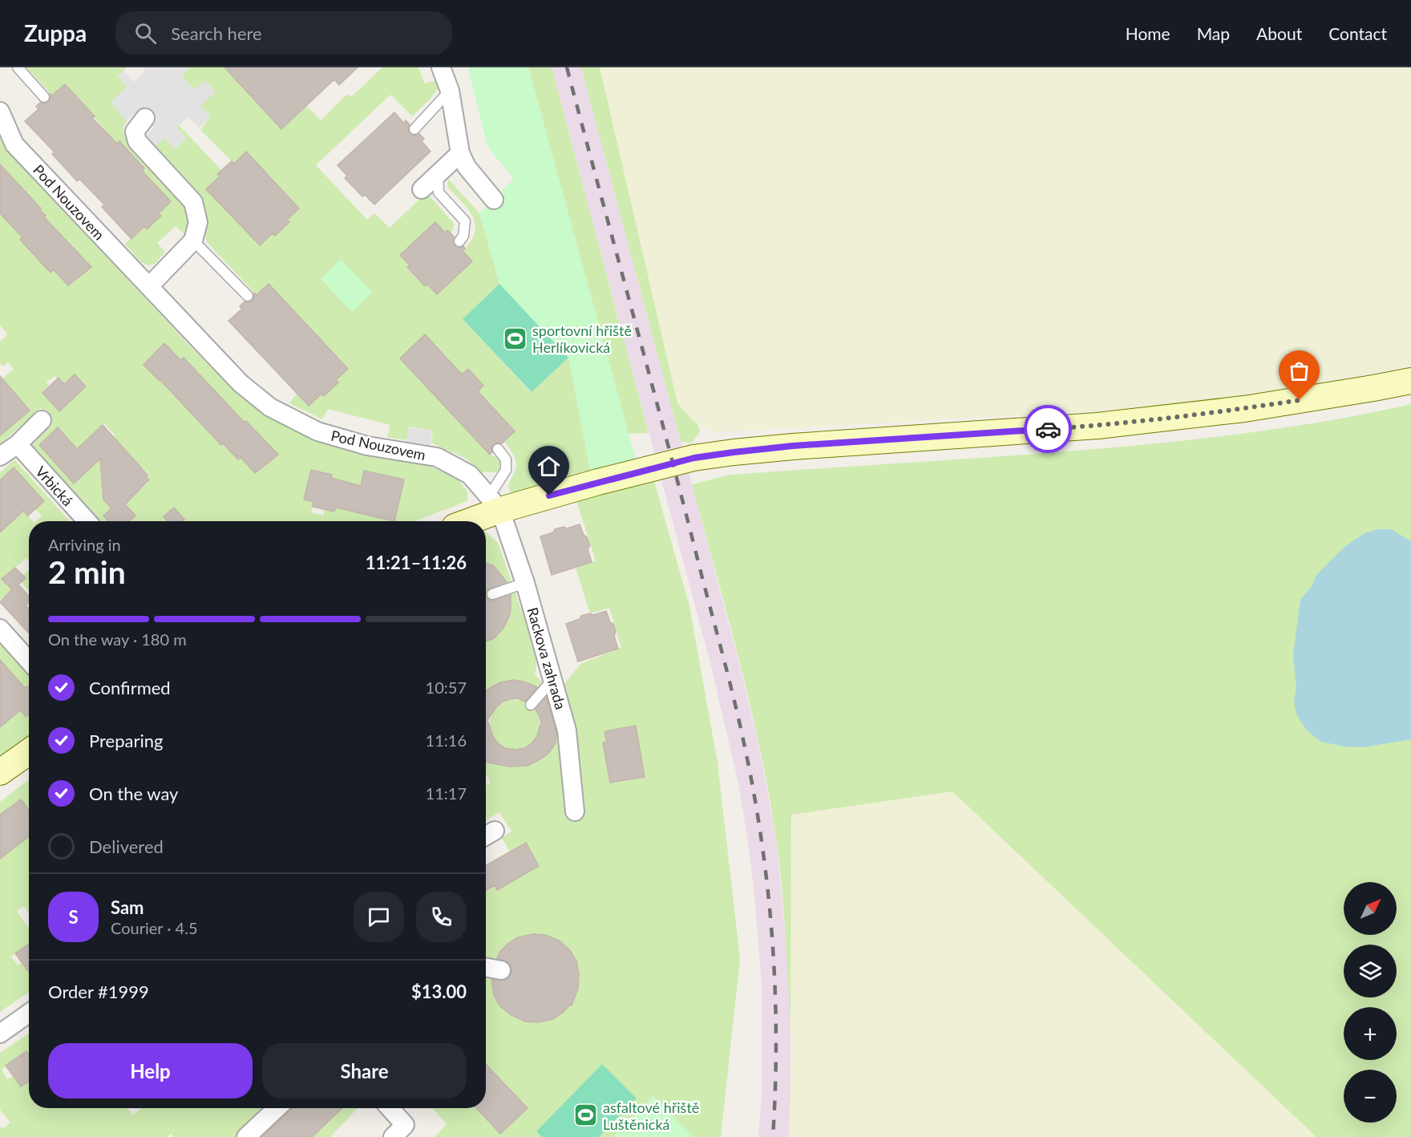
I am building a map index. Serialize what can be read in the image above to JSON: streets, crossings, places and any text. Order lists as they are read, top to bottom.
{
  "streets": {
    "street": ["Pod Nouzovem", "Vrbická", "Rackova zahrada"]
  },
  "crossings": [
    ["Pod Nouzovem", "Rackova zahrada"]
  ],
  "places": {
    "sports": ["sportovní hřiště Herlíkovická", "asfaltové hřiště Luštěnická"]
  },
  "north": "top right",
  "page": {
    "header": "Zuppa",
    "search": "Search here",
    "nav": [
      "Home",
      "Map",
      "About",
      "Contact"
    ],
    "heading": ["2 min", "Arriving in", "11:21–11:26"],
    "panel": [
      "Sam",
      "Courier · 4.5",
      "Order #1999",
      "$13.00"
    ],
    "bar": "On the way · 180 m",
    "list": [
      ["Confirmed", "10:57"],
      ["Preparing", "11:16"],
      ["On the way", "11:17"],
      "Delivered"
    ],
    "map_buttons": ["+", "−"],
    "round": "S",
    "buttons": ["Help", "Share"]
  }
}
